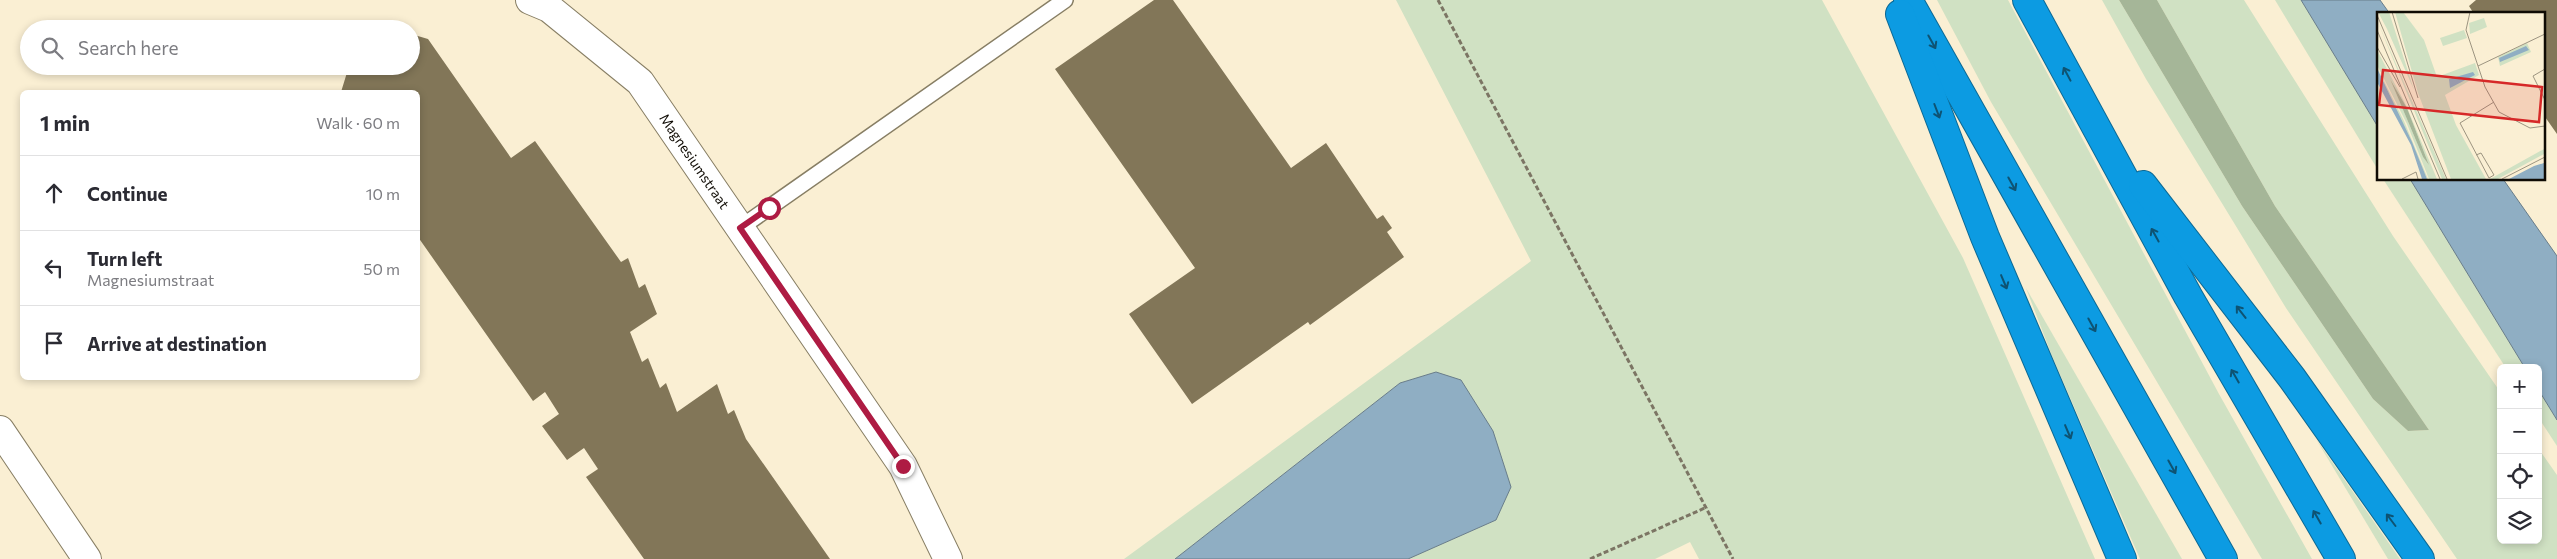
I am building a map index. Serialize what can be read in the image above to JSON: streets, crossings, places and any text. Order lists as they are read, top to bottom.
{
  "streets": {
    "street": ["Magnesiumstraat"]
  },
  "page": {
    "search": "Search here",
    "heading": ["1 min", "Walk · 60 m"],
    "list": [
      ["Continue", "10 m"],
      ["Turn left", "Magnesiumstraat", "50 m"],
      "Arrive at destination"
    ],
    "map_buttons": ["+", "−"]
  }
}
